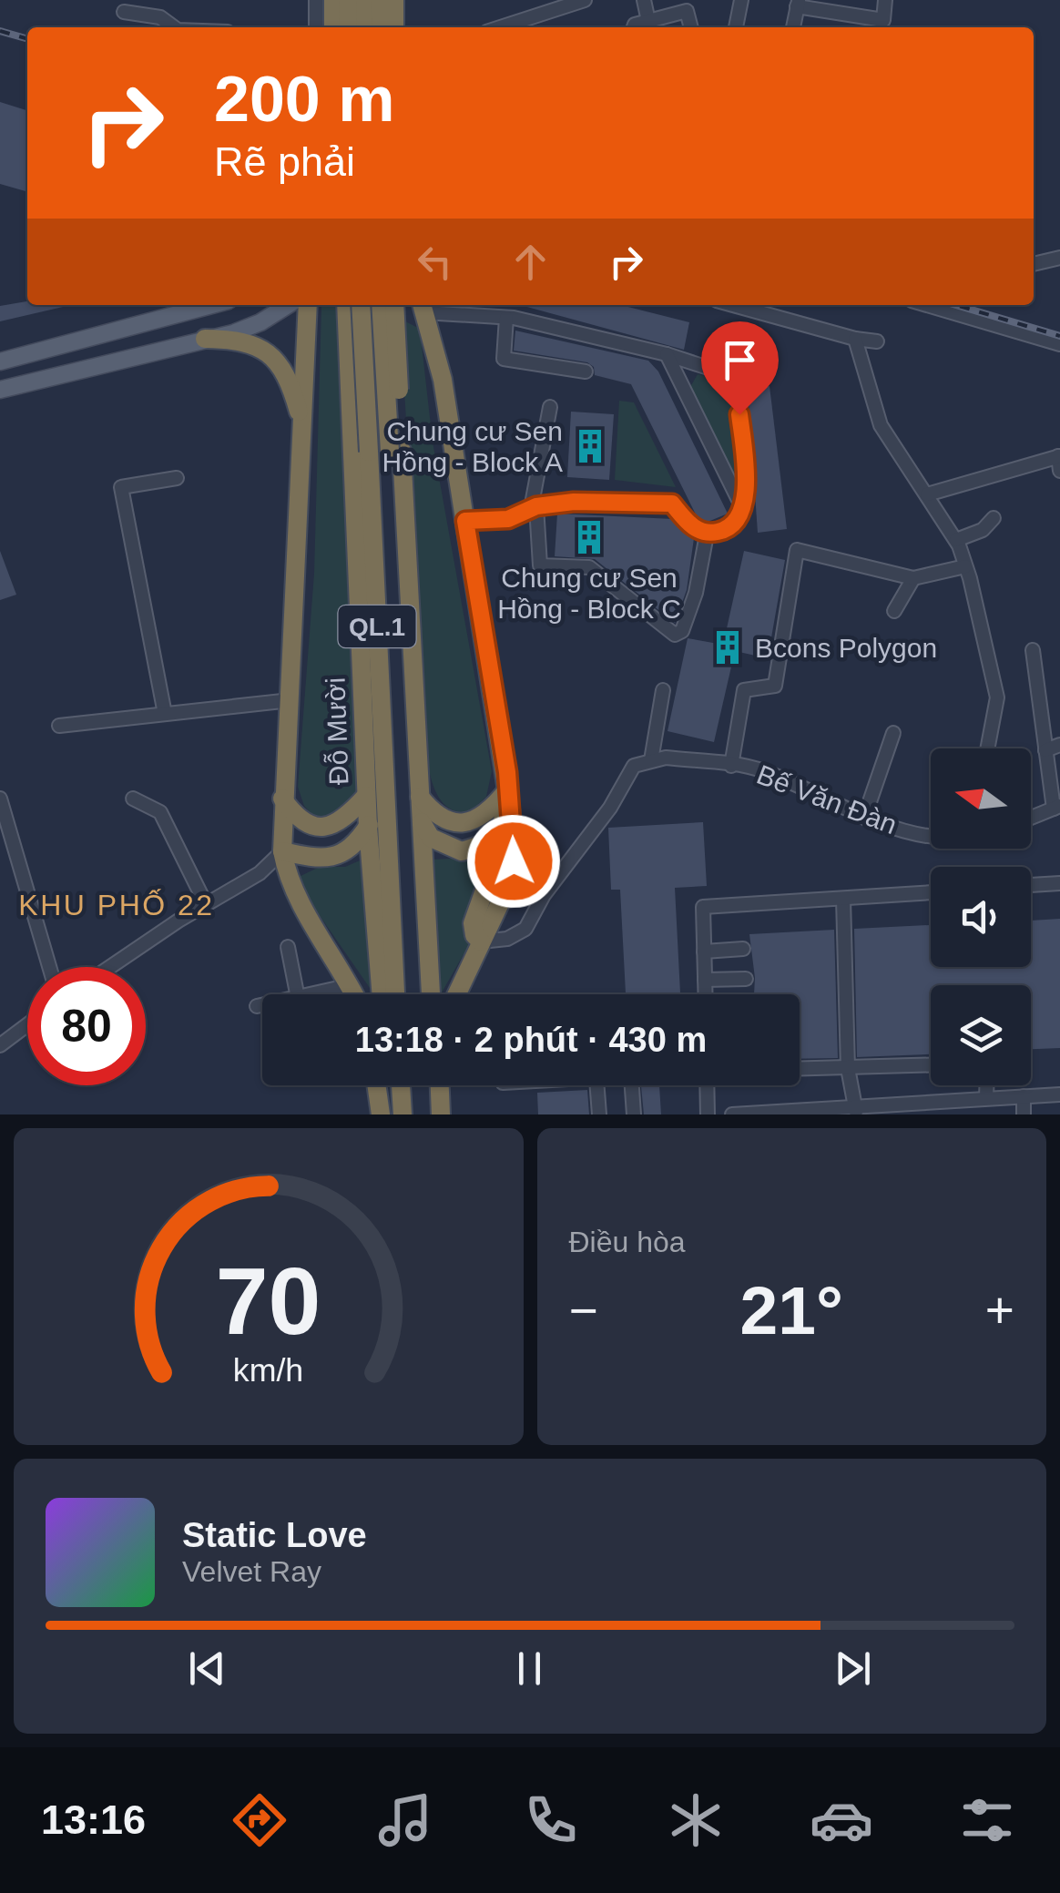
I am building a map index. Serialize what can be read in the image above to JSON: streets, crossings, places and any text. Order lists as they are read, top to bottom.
{
  "streets": {
    "highway": ["QL.1", "Đỗ Mười"],
    "street": ["Bế Văn Đàn"]
  },
  "crossings": [
    ["QL.1", "Đỗ Mười"]
  ],
  "districts": ["KHU PHỐ 22"],
  "places": {
    "building": ["Chung cư Sen Hồng - Block A", "Chung cư Sen Hồng - Block C", "Bcons Polygon"]
  },
  "north": "left",
  "page": {
    "turn": ["200 m", "Rẽ phải"],
    "limit": "80",
    "trip": "13:18 · 2 phút · 430 m",
    "tile": "Điều hòa",
    "heat": ["−", "21°", "+"],
    "song": ["Static Love", "Velvet Ray"],
    "tabs": "13:16",
    "gauge": ["70", "km/h"]
  }
}
